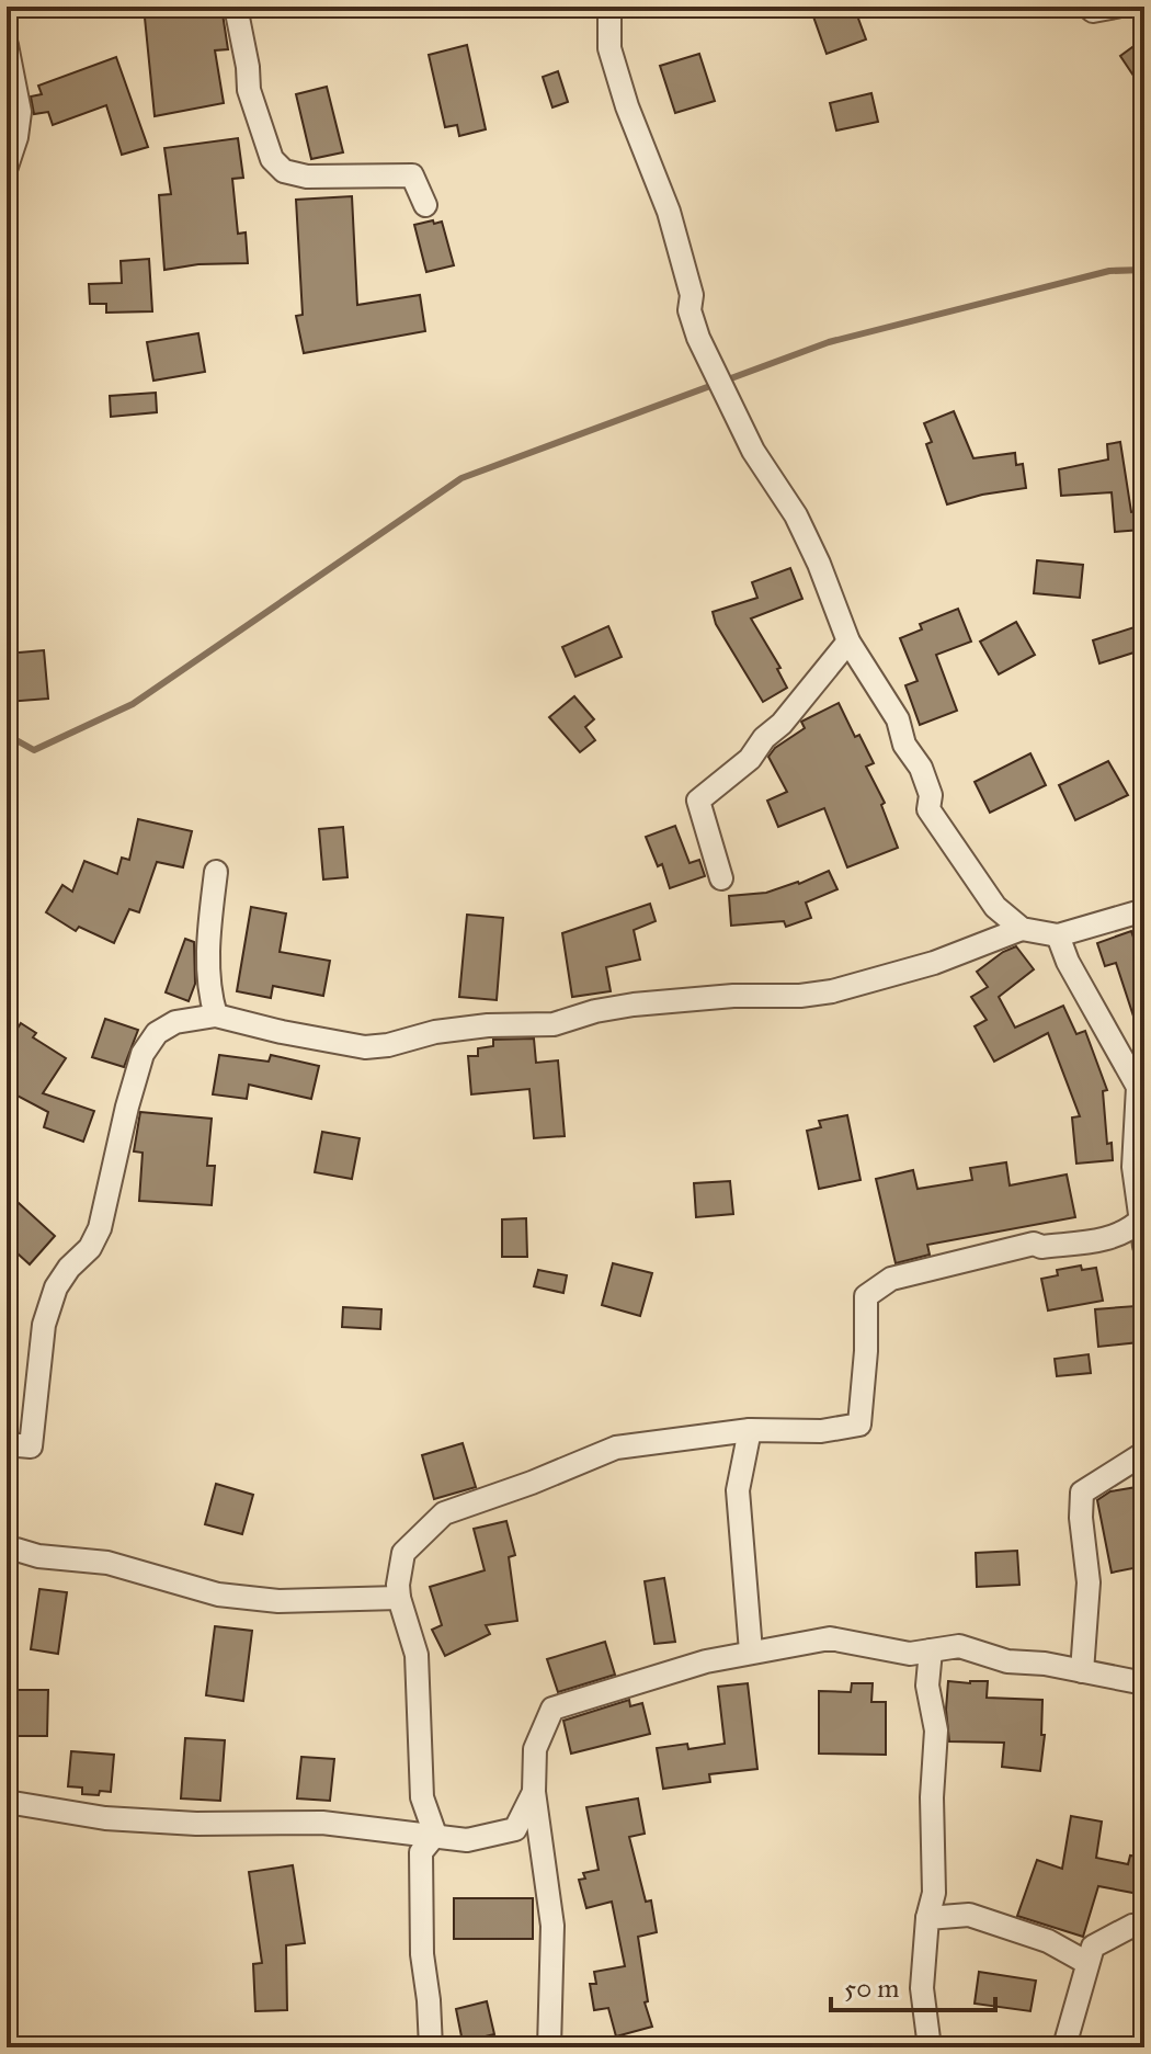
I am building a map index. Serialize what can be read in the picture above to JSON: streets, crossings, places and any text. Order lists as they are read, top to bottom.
{
  "scale_bar": "50 m"
}
